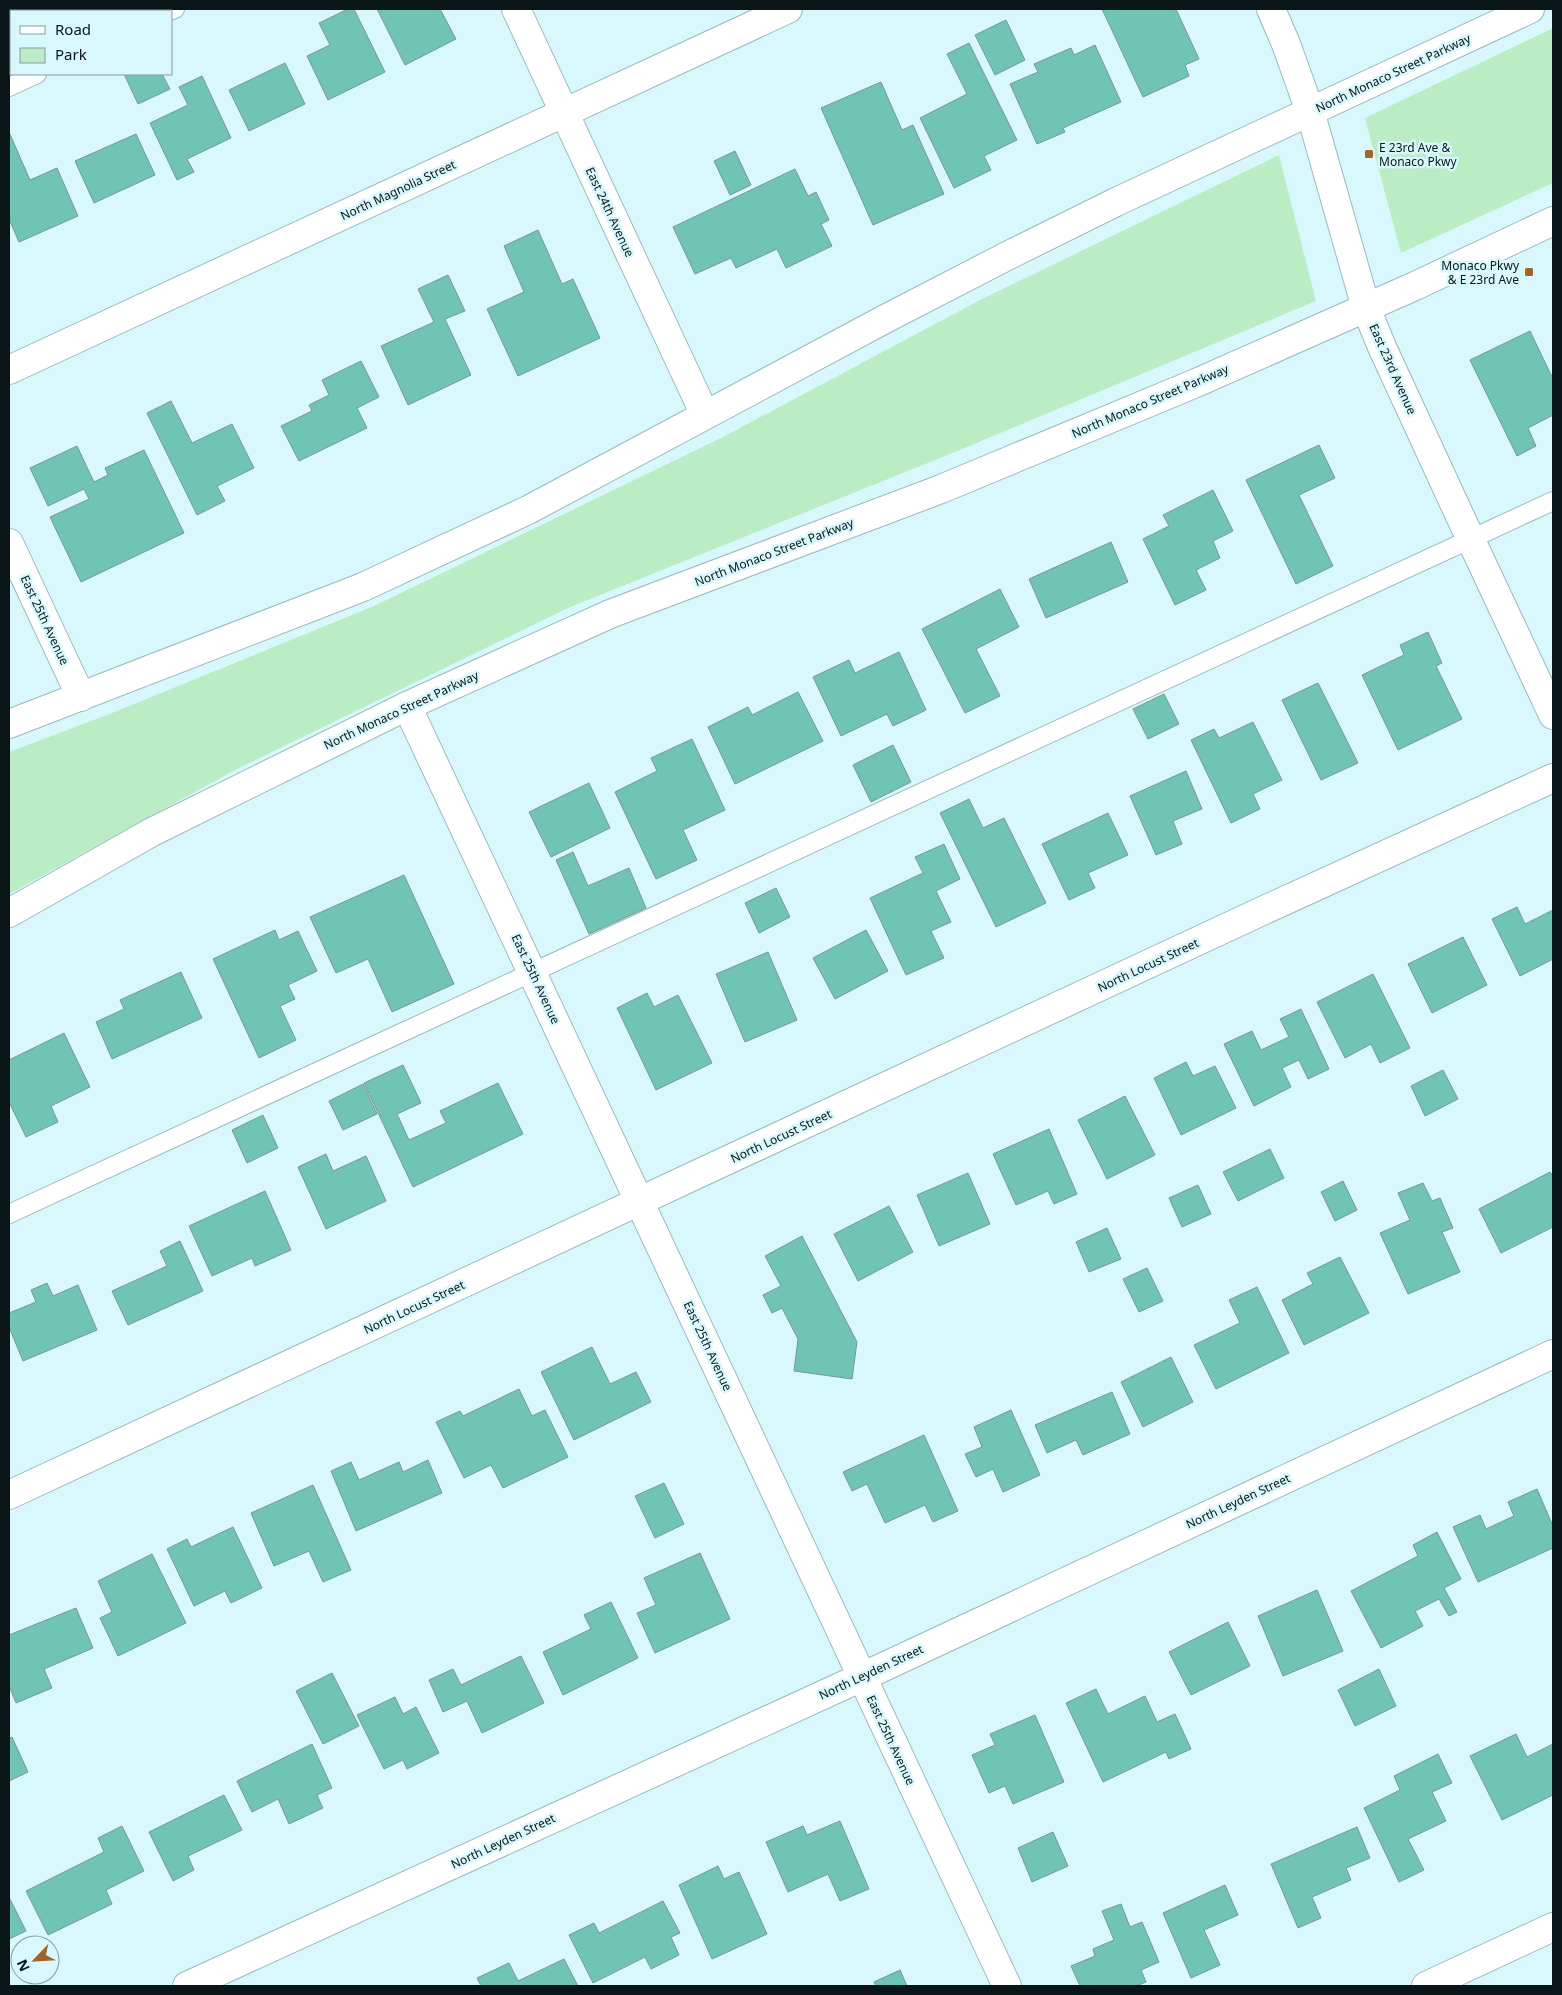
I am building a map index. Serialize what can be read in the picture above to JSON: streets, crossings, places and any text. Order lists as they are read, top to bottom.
{
  "streets": {
    "street": [
      "North Monaco Street Parkway",
      "North Magnolia Street",
      "East 24th Avenue",
      "East 23rd Avenue",
      "East 25th Avenue",
      "North Locust Street",
      "North Leyden Street"
    ]
  },
  "crossings": [
    ["North Monaco Street Parkway", "East 24th Avenue"],
    ["North Monaco Street Parkway", "East 23rd Avenue"],
    ["North Monaco Street Parkway", "East 25th Avenue"],
    ["North Magnolia Street", "East 24th Avenue"],
    ["East 25th Avenue", "North Locust Street"],
    ["East 25th Avenue", "North Leyden Street"]
  ],
  "places": {
    "transit": ["E 23rd Ave & Monaco Pkwy", "Monaco Pkwy & E 23rd Ave"]
  },
  "legend": ["Road", "Park"],
  "north": "bottom left"
}
